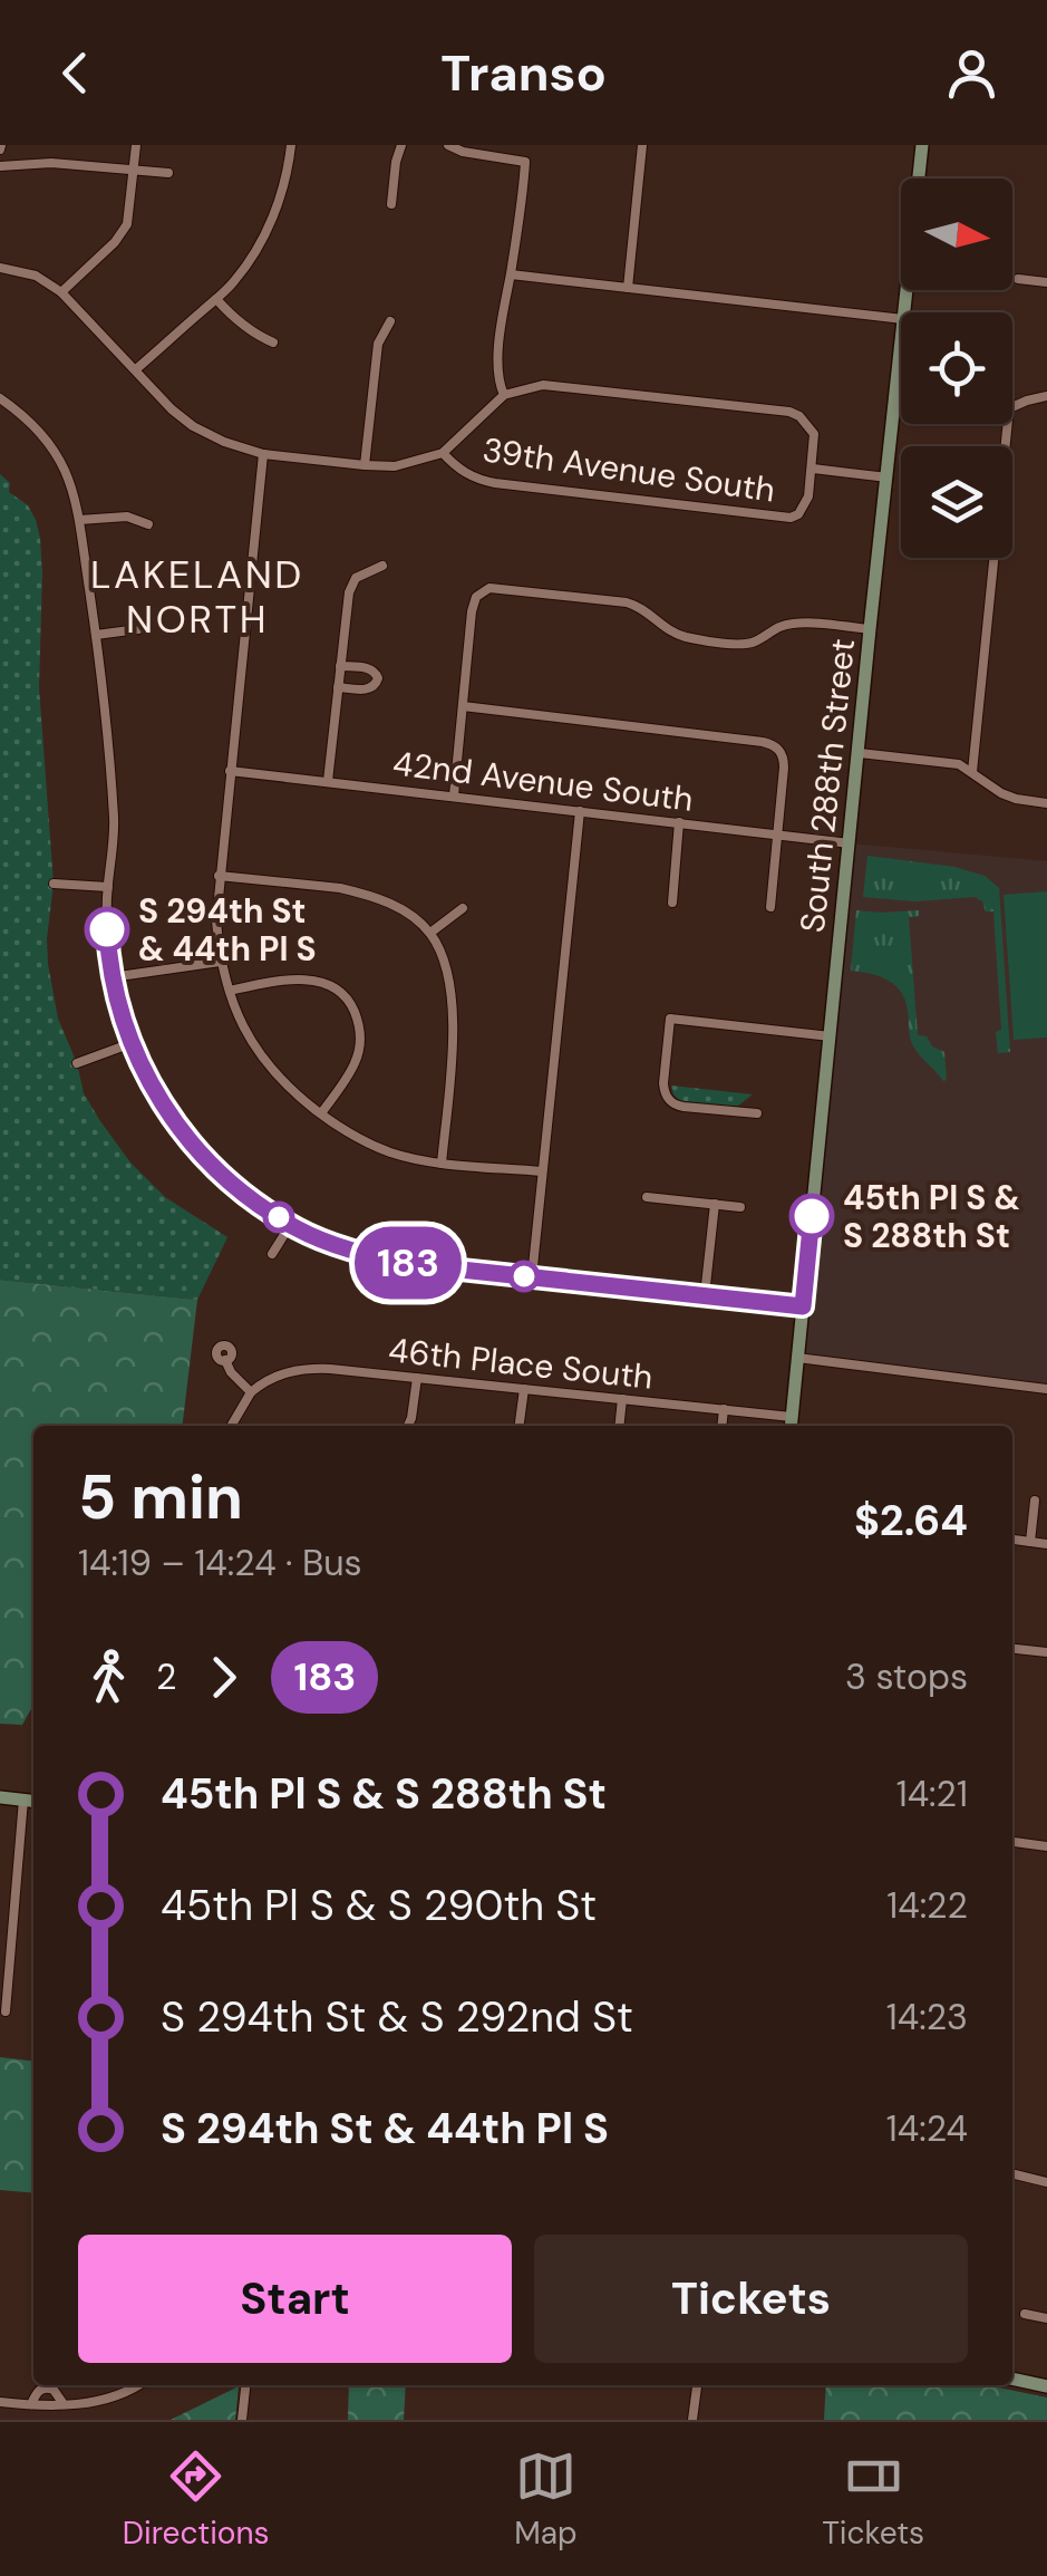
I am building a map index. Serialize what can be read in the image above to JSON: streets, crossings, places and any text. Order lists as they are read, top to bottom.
{
  "streets": {
    "main road": ["South 288th Street"],
    "street": ["39th Avenue South", "42nd Avenue South", "46th Place South"]
  },
  "crossings": [
    ["42nd Avenue South", "South 288th Street"],
    ["South 288th Street", "46th Place South"]
  ],
  "districts": ["LAKELAND NORTH"],
  "places": ["S 294th St & 44th Pl S", "45th Pl S & S 288th St"],
  "lines": ["bus line 183"],
  "north": "right",
  "page": {
    "header": "Transo",
    "on_map": "183",
    "heading": ["5 min", "14:19 – 14:24 · Bus", "$2.64"],
    "legs": ["2", "183", "3 stops"],
    "list": [
      {
        "name": "45th Pl S & S 288th St",
        "value": "14:21"
      },
      {
        "name": "45th Pl S & S 290th St",
        "value": "14:22"
      },
      {
        "name": "S 294th St & S 292nd St",
        "value": "14:23"
      },
      {
        "name": "S 294th St & 44th Pl S",
        "value": "14:24"
      }
    ],
    "buttons": ["Start", "Tickets"],
    "tabs": ["Directions", "Map", "Tickets"]
  }
}
